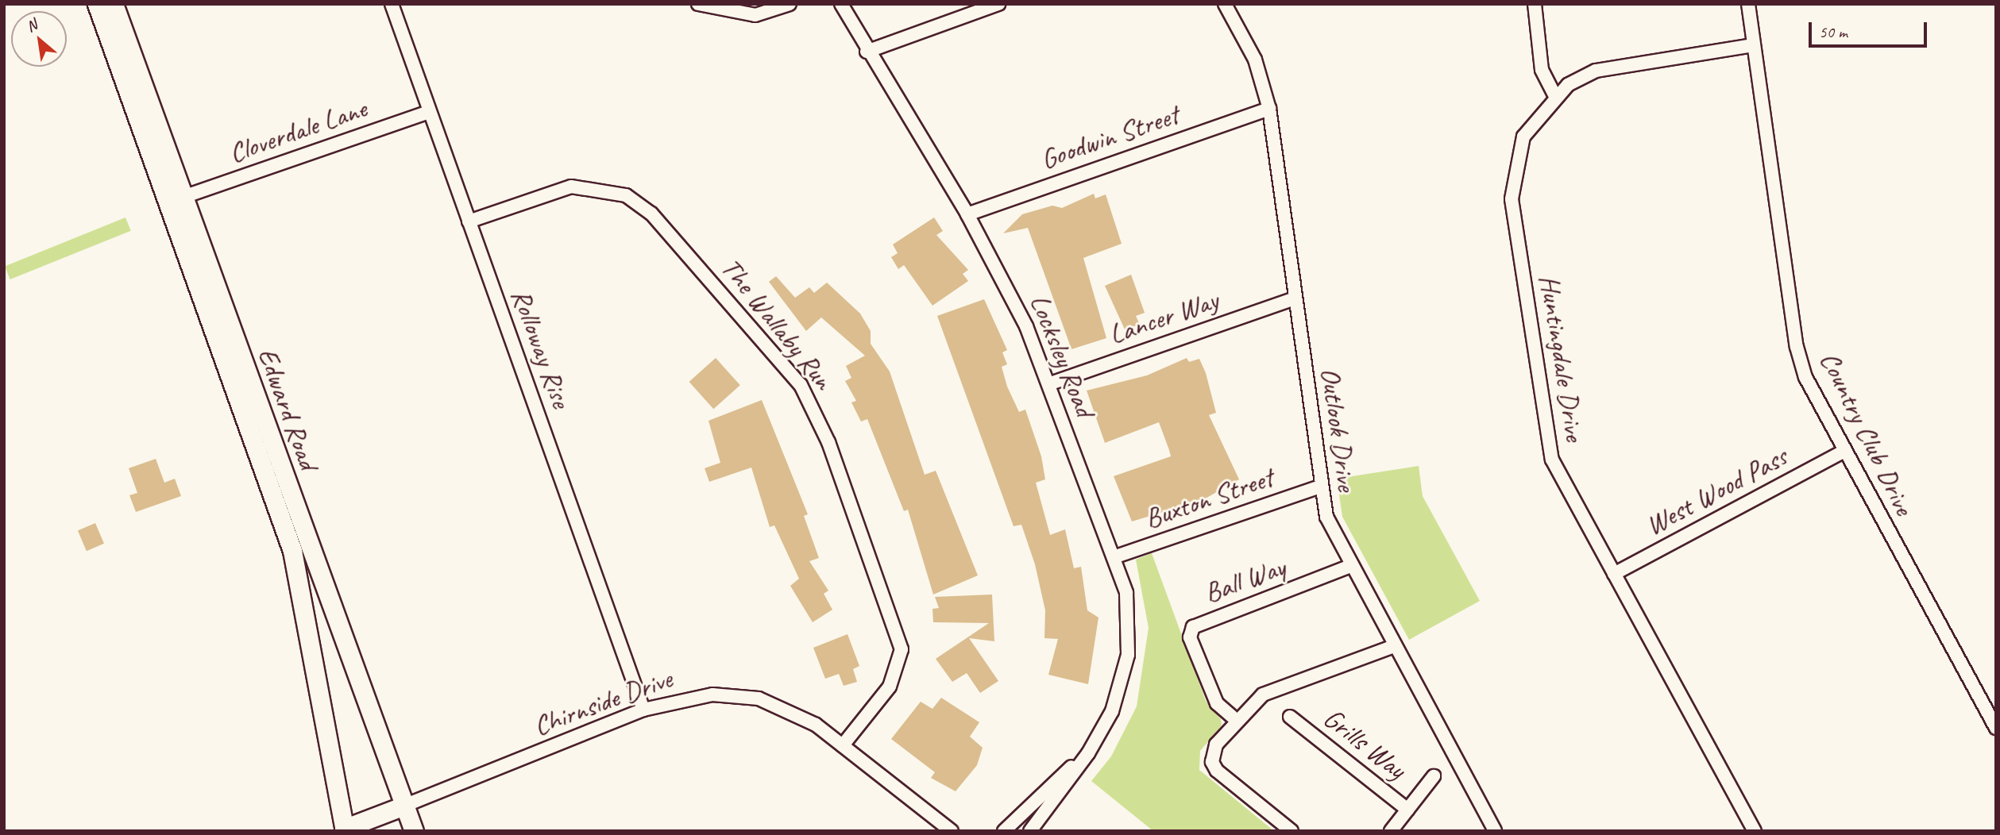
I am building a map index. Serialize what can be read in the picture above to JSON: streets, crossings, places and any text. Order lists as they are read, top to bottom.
{
  "streets": {
    "main road": ["Edward Road"],
    "street": [
      "Cloverdale Lane",
      "Goodwin Street",
      "Lancer Way",
      "The Wallaby Run",
      "Rolloway Rise",
      "Locksley Road",
      "Huntingdale Drive",
      "Outlook Drive",
      "Country Club Drive",
      "West Wood Pass",
      "Buxton Street",
      "Ball Way",
      "Chirnside Drive",
      "Grills Way"
    ]
  },
  "crossings": [
    ["Cloverdale Lane", "Rolloway Rise"],
    ["Cloverdale Lane", "Edward Road"],
    ["Goodwin Street", "Locksley Road"],
    ["Goodwin Street", "Outlook Drive"],
    ["Lancer Way", "Locksley Road"],
    ["Lancer Way", "Outlook Drive"],
    ["The Wallaby Run", "Rolloway Rise"],
    ["The Wallaby Run", "Chirnside Drive"],
    ["Rolloway Rise", "Chirnside Drive"],
    ["Locksley Road", "Buxton Street"],
    ["Huntingdale Drive", "Country Club Drive"],
    ["Huntingdale Drive", "West Wood Pass"],
    ["Edward Road", "Chirnside Drive"],
    ["Outlook Drive", "Buxton Street"],
    ["Outlook Drive", "Ball Way"],
    ["Country Club Drive", "West Wood Pass"]
  ],
  "scale_bar": "50 m",
  "north": "top left"
}
